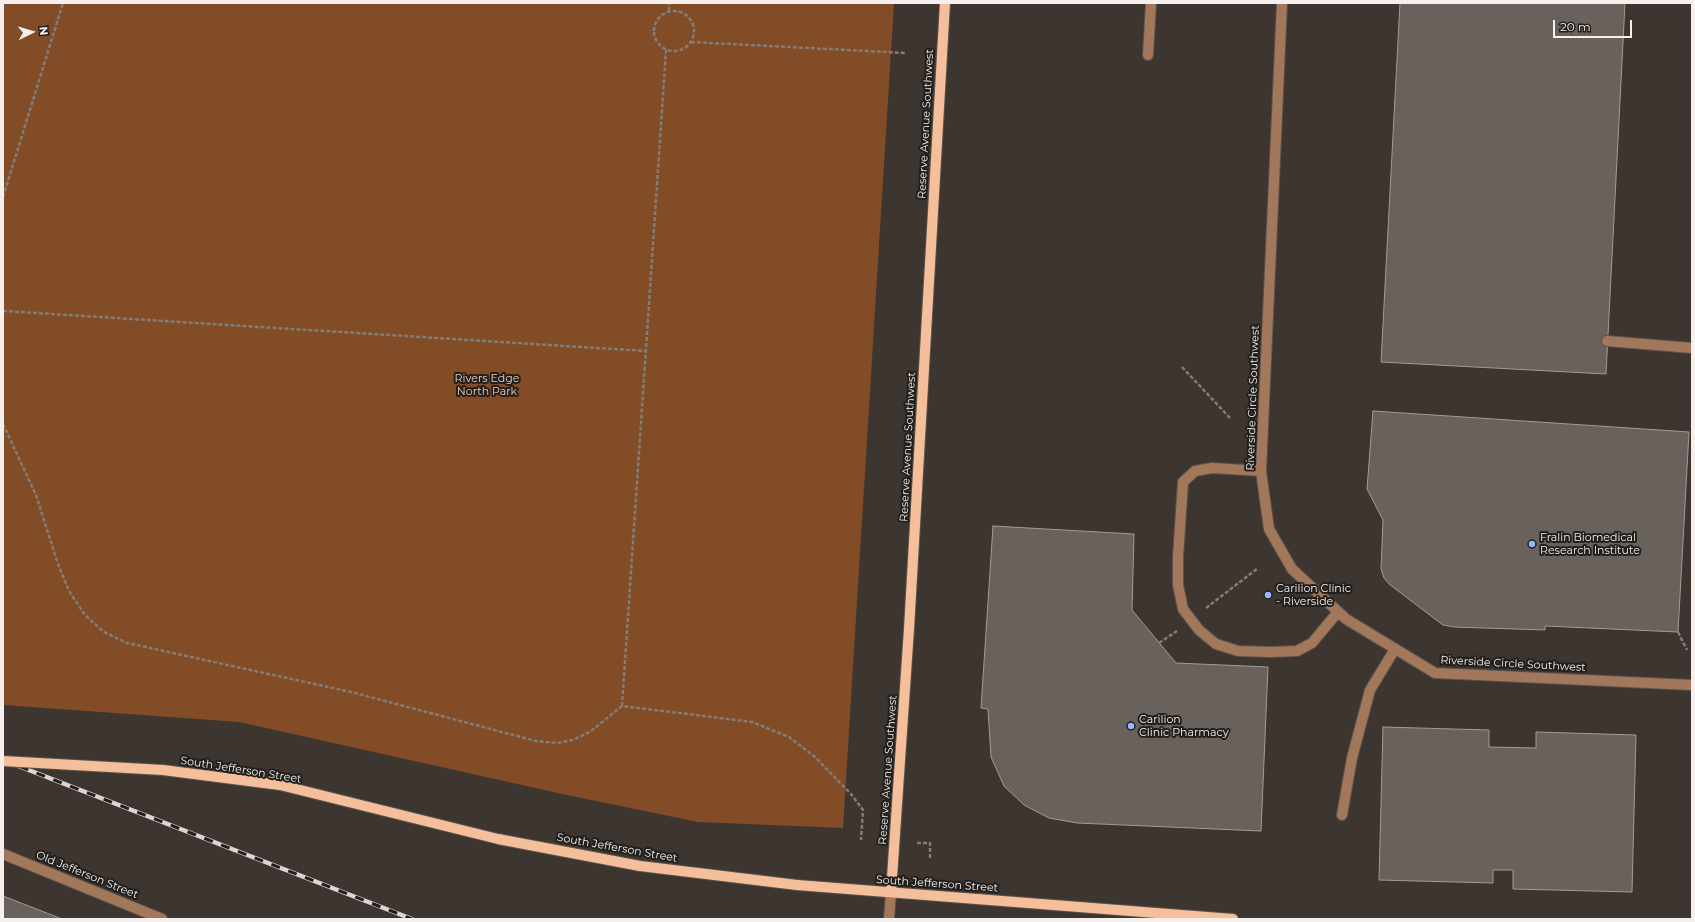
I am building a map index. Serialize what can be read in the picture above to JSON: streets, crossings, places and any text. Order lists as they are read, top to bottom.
{
  "streets": {
    "main road": ["Reserve Avenue Southwest", "South Jefferson Street"],
    "street": ["Riverside Circle Southwest", "Old Jefferson Street"]
  },
  "crossings": [
    ["Reserve Avenue Southwest", "South Jefferson Street"]
  ],
  "parks": ["Rivers Edge North Park"],
  "places": ["Fralin Biomedical Research Institute", "Carilion Clinic - Riverside", "Carilion Clinic Pharmacy"],
  "scale_bar": "20 m",
  "north": "right"
}
